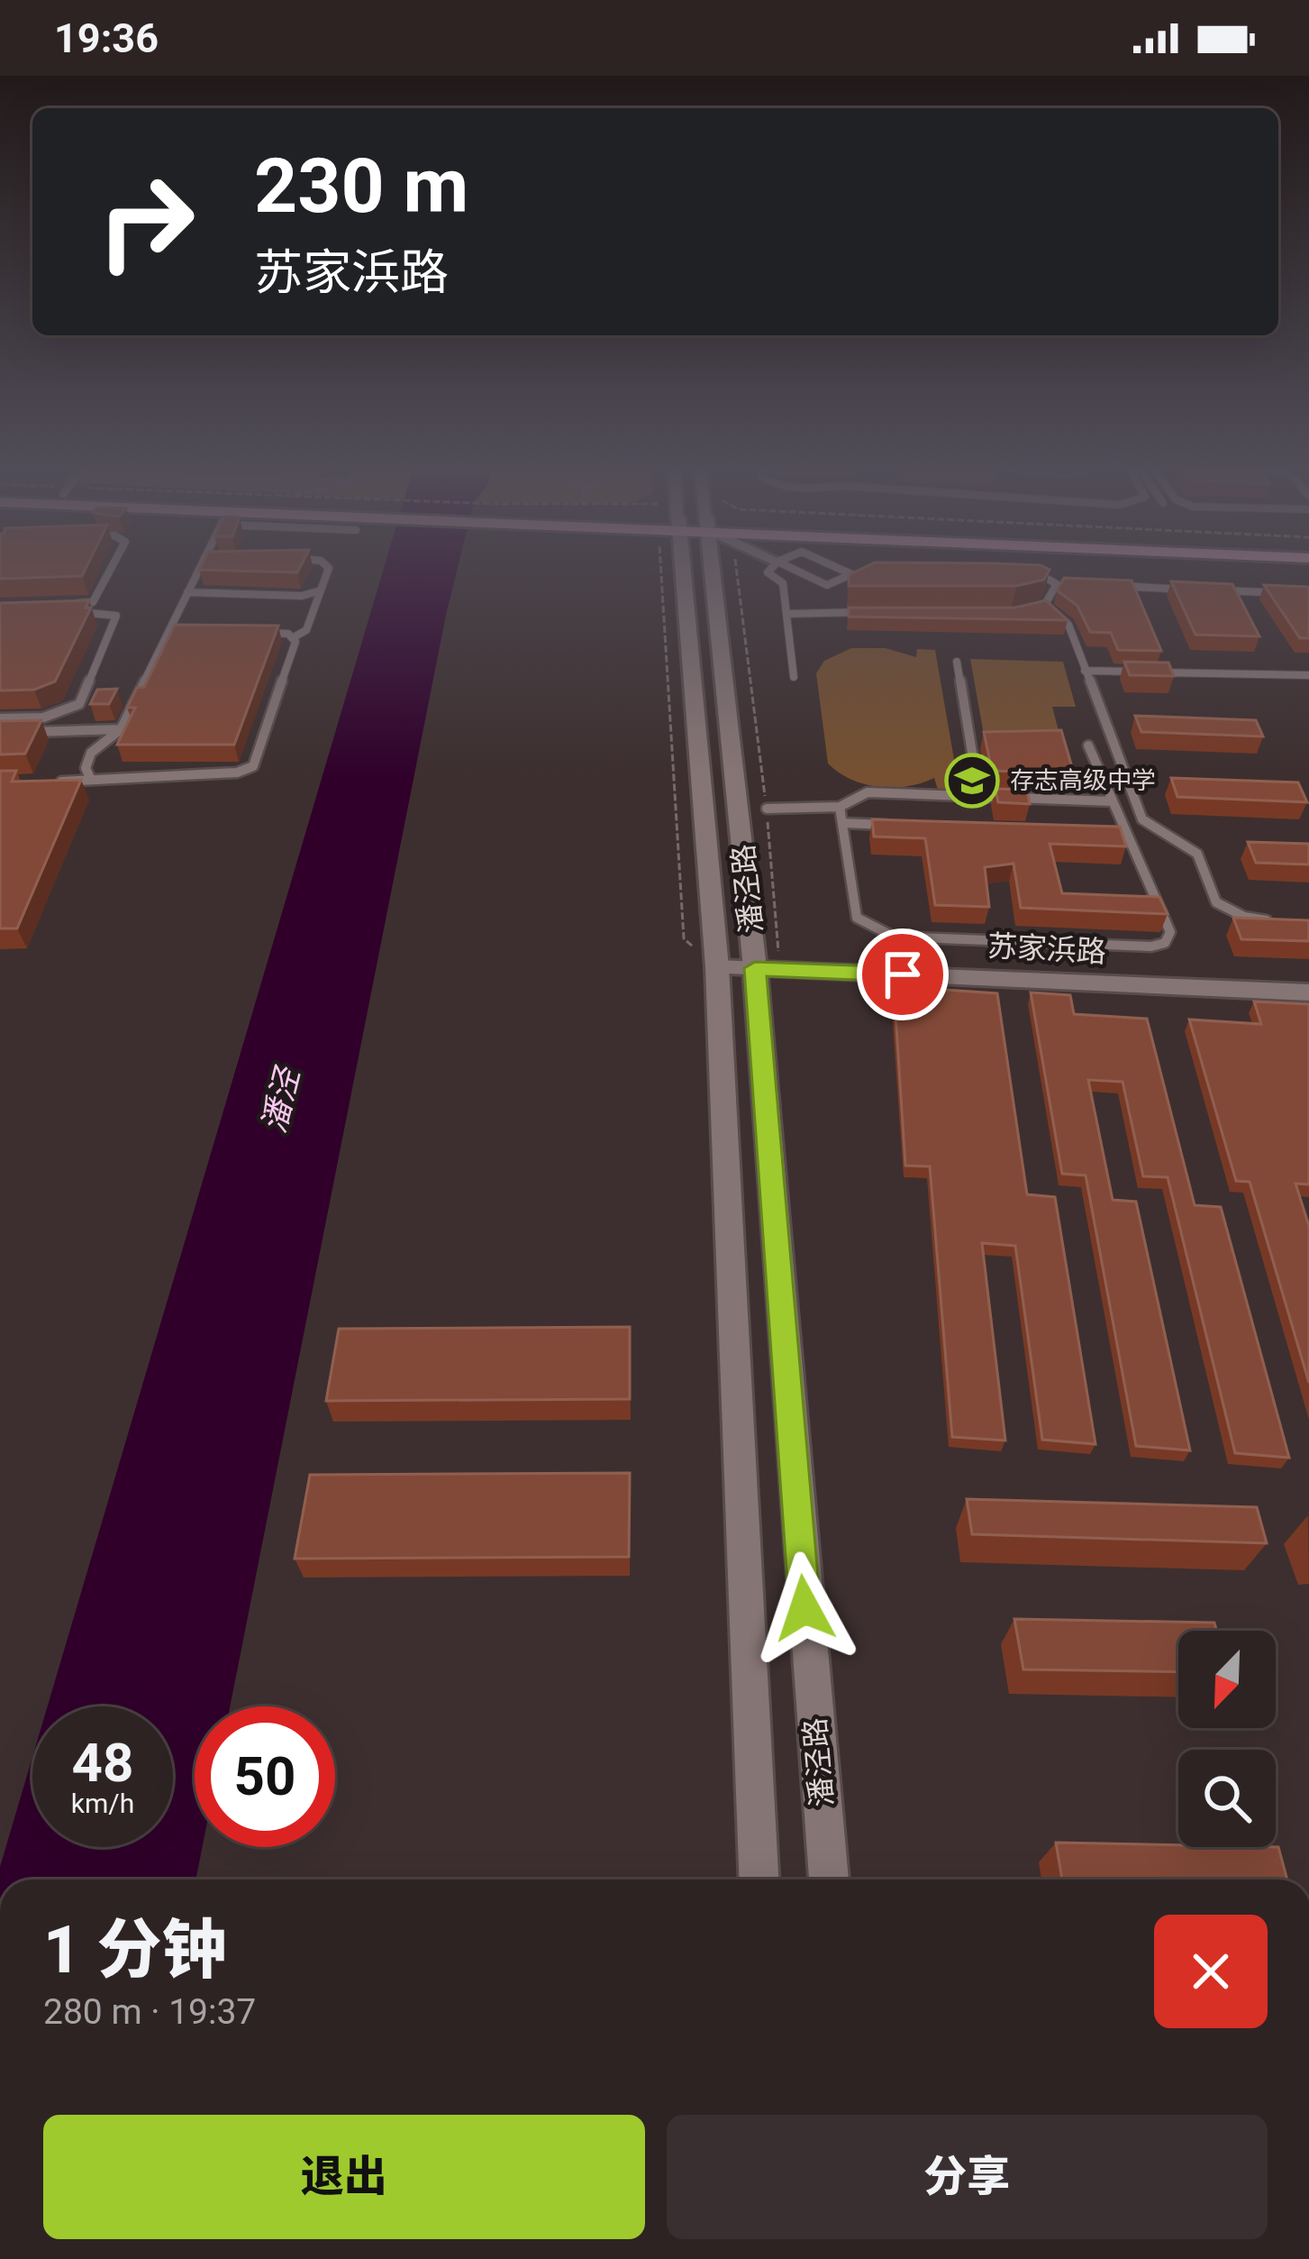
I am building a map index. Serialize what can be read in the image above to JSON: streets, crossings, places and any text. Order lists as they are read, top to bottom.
{
  "streets": {
    "main road": ["潘泾路", "苏家浜路"]
  },
  "crossings": [
    ["潘泾路", "苏家浜路"]
  ],
  "water": ["潘泾"],
  "places": {
    "school or university": ["存志高级中学"]
  },
  "north": "bottom left",
  "page": {
    "status": "19:36",
    "turn": ["230 m", "苏家浜路"],
    "speed": "48 km/h",
    "limit": "50",
    "heading": ["1 分钟", "280 m · 19:37"],
    "buttons": ["退出", "分享"]
  }
}
